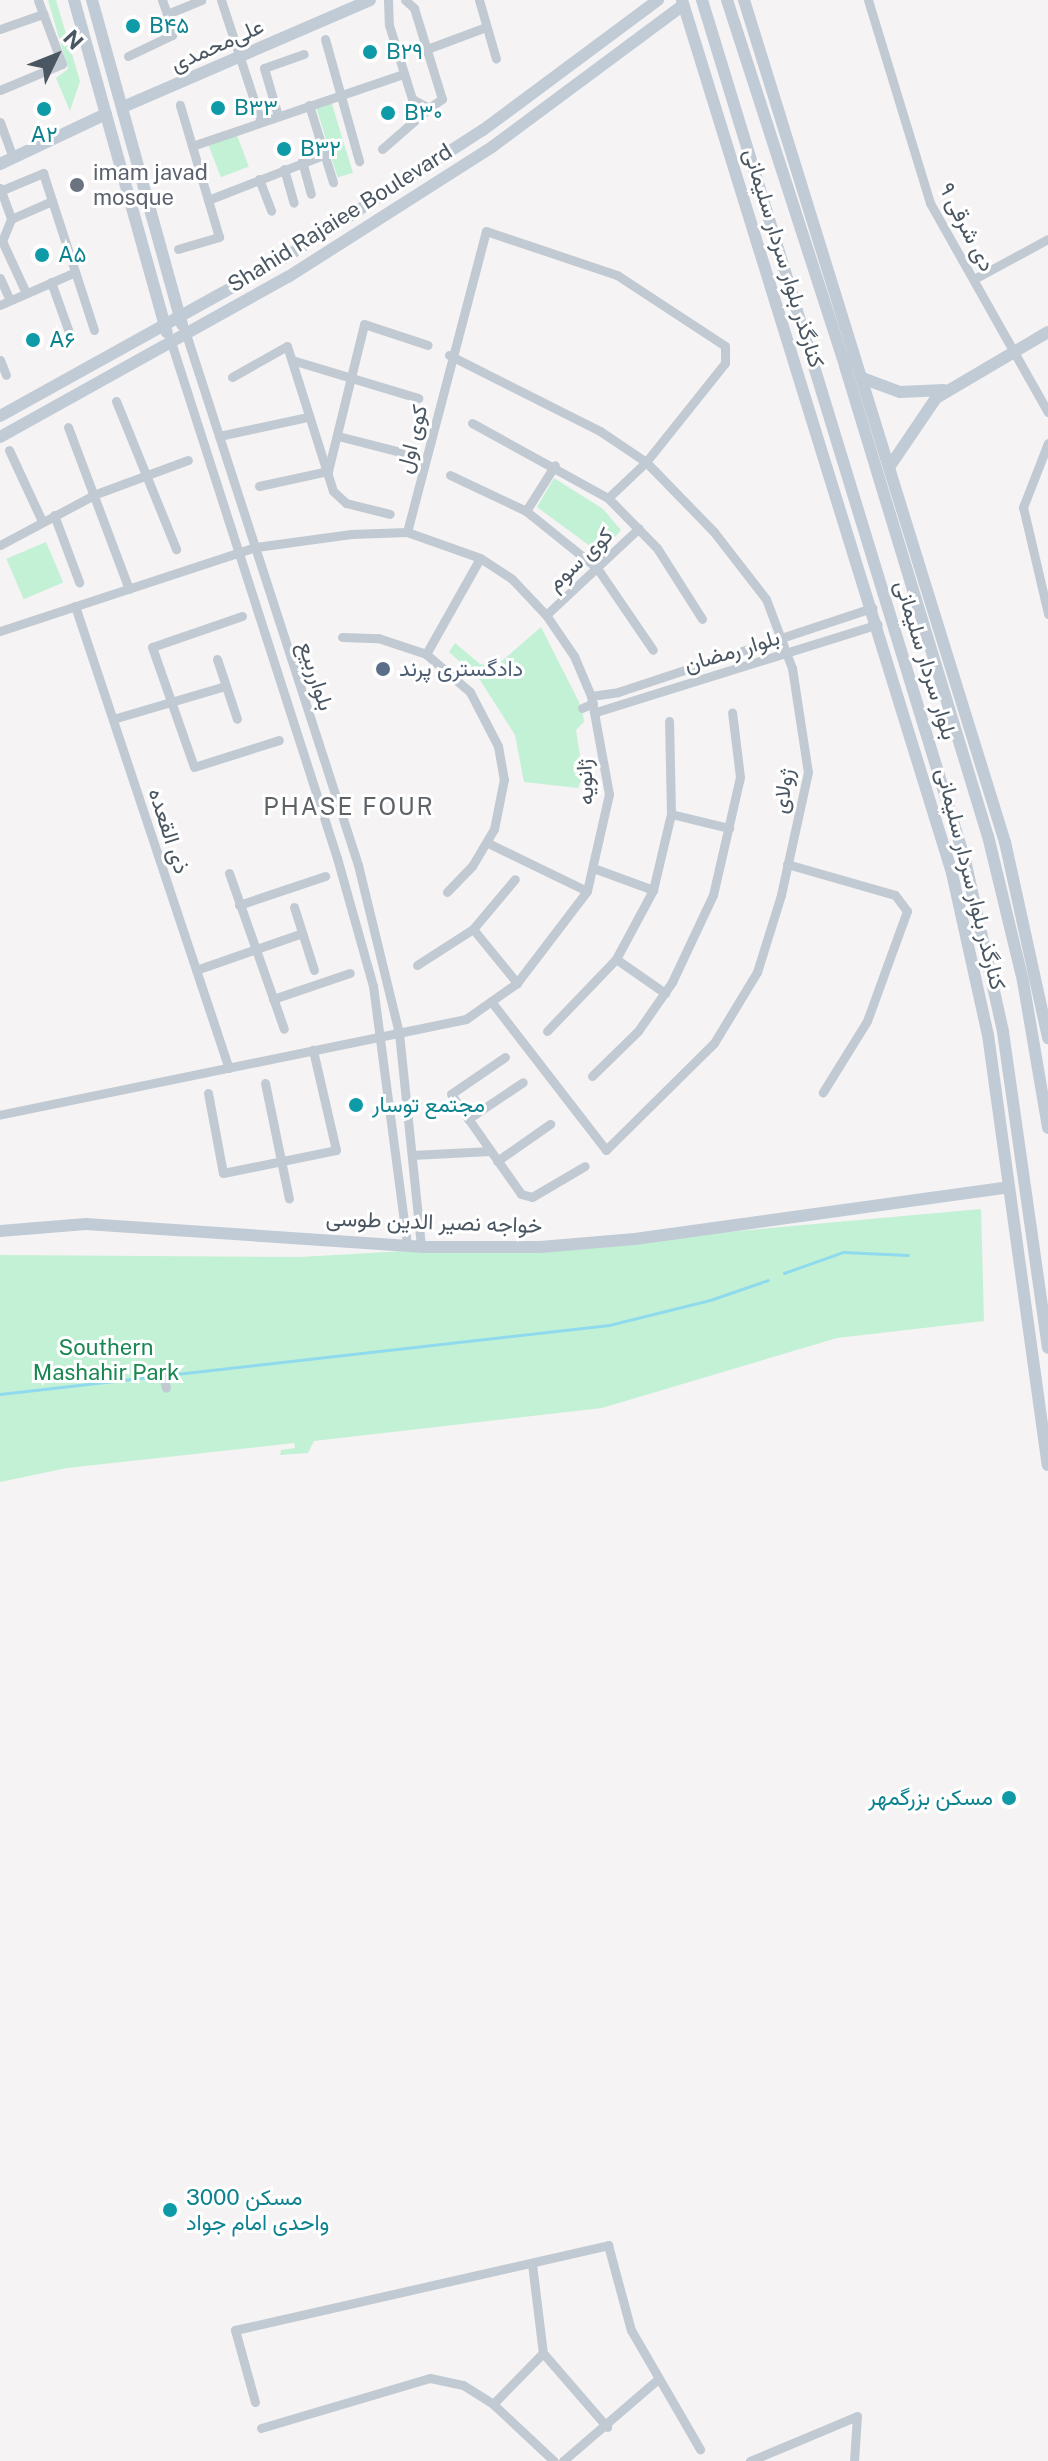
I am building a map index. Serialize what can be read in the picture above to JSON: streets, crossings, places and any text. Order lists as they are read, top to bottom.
{
  "streets": {
    "street": [
      "علی‌محمدی",
      "Shahid Rajaiee Boulevard",
      "۹ دی شرقی",
      "کنارگذر بلوار سردار سلیمانی",
      "کوی اول",
      "کوی سوم",
      "بلوار رمضان",
      "بلوار سردار سلیمانی",
      "بلوارربیع",
      "ژانویه",
      "ژولای",
      "ذی القعده",
      "خواجه نصیر الدین طوسی"
    ]
  },
  "crossings": [
    ["Shahid Rajaiee Boulevard", "کنارگذر بلوار سردار سلیمانی"],
    ["Shahid Rajaiee Boulevard", "بلوارربیع"],
    ["کنارگذر بلوار سردار سلیمانی", "بلوار رمضان"],
    ["کنارگذر بلوار سردار سلیمانی", "خواجه نصیر الدین طوسی"],
    ["کوی اول", "ژانویه"],
    ["کوی اول", "ژولای"],
    ["کوی سوم", "ژانویه"],
    ["بلوار رمضان", "ژانویه"],
    ["بلوار رمضان", "ژولای"],
    ["بلوارربیع", "ژانویه"],
    ["بلوارربیع", "خواجه نصیر الدین طوسی"],
    ["ژانویه", "ژولای"],
    ["ژانویه", "ذی القعده"]
  ],
  "districts": ["PHASE FOUR"],
  "parks": ["Southern Mashahir Park"],
  "places": [
    "B۴۵",
    "B۲۹",
    "B۳۳",
    "A۲",
    "B۳۰",
    "B۳۲",
    "imam javad mosque",
    "A۵",
    "A۶",
    "دادگستری پرند",
    "مجتمع توسار",
    "مسکن بزرگمهر",
    "مسکن 3000 واحدی امام جواد"
  ],
  "north": "top right"
}
